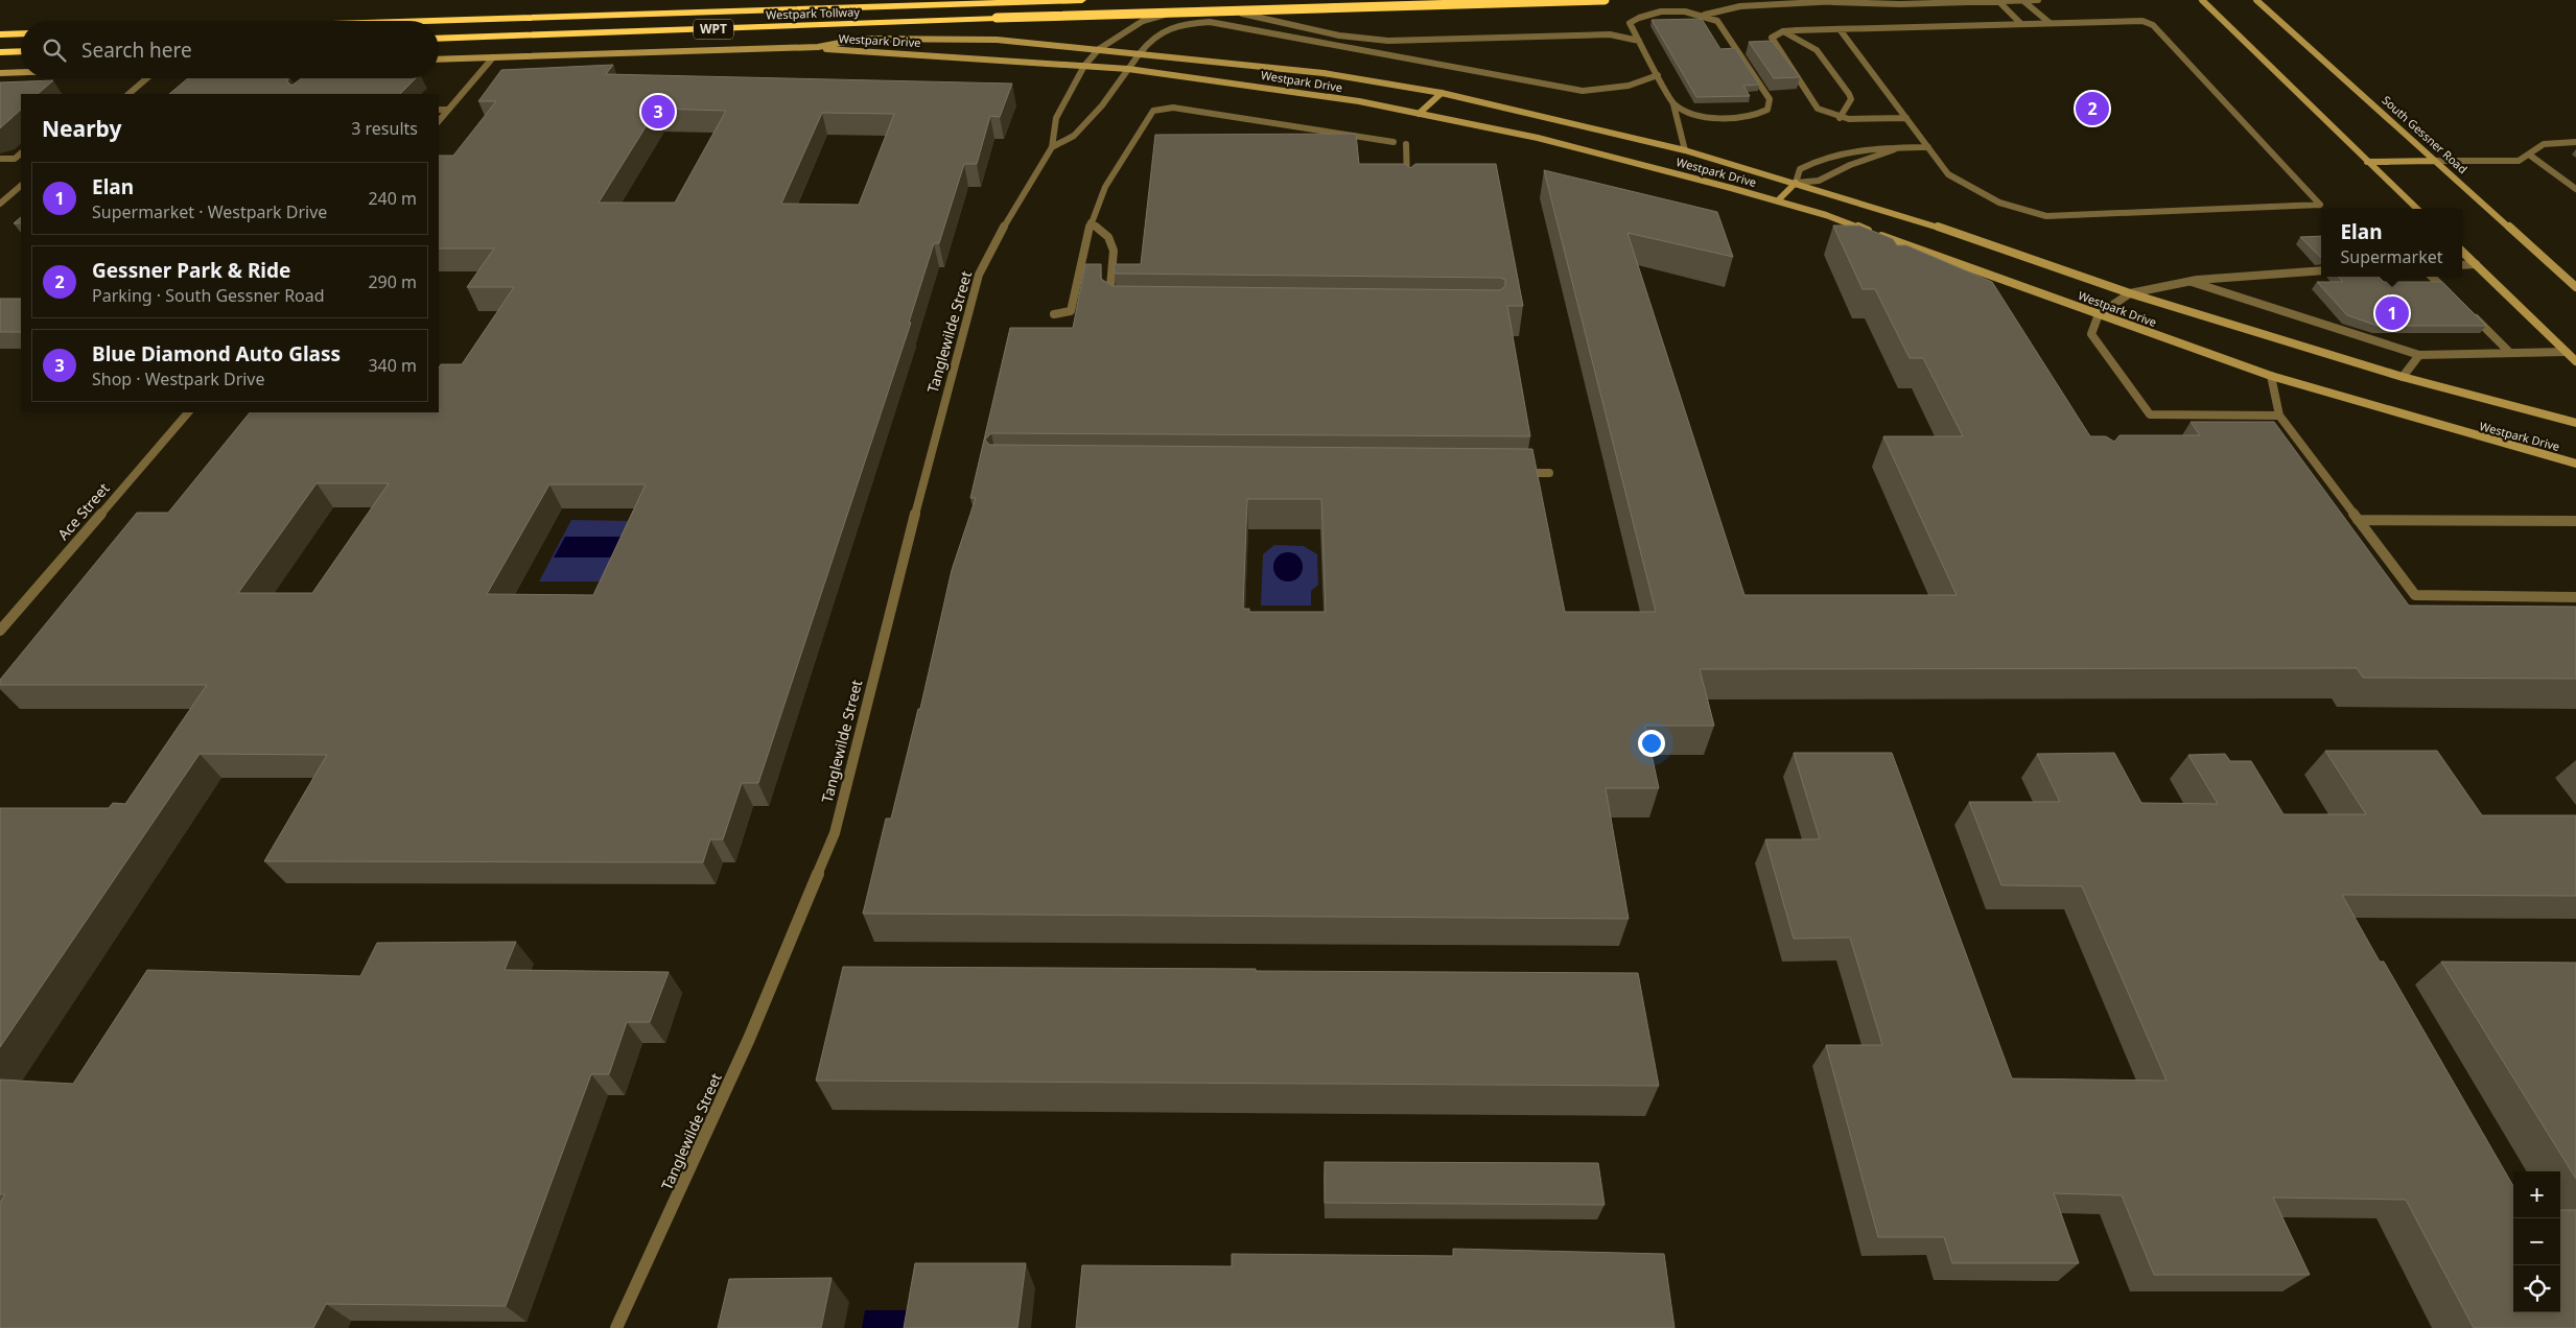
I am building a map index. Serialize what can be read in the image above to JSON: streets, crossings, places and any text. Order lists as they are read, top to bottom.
{
  "streets": {
    "highway": ["Westpark Tollway", "WPT"],
    "main road": ["Westpark Drive", "South Gessner Road"],
    "street": ["Tanglewilde Street", "Ace Street"]
  },
  "crossings": [
    ["Westpark Drive", "Tanglewilde Street"]
  ],
  "page": {
    "search": "Search here",
    "pins": ["2", "3", "1"],
    "heading": ["Nearby", "3 results"],
    "list": [
      {
        "mark": "1",
        "name": "Elan",
        "note": "Supermarket · Westpark Drive",
        "value": "240 m"
      },
      {
        "mark": "2",
        "name": "Gessner Park & Ride",
        "note": "Parking · South Gessner Road",
        "value": "290 m"
      },
      {
        "mark": "3",
        "name": "Blue Diamond Auto Glass",
        "note": "Shop · Westpark Drive",
        "value": "340 m"
      }
    ],
    "popup": ["Elan", "Supermarket"],
    "map_buttons": ["+", "−"]
  }
}
